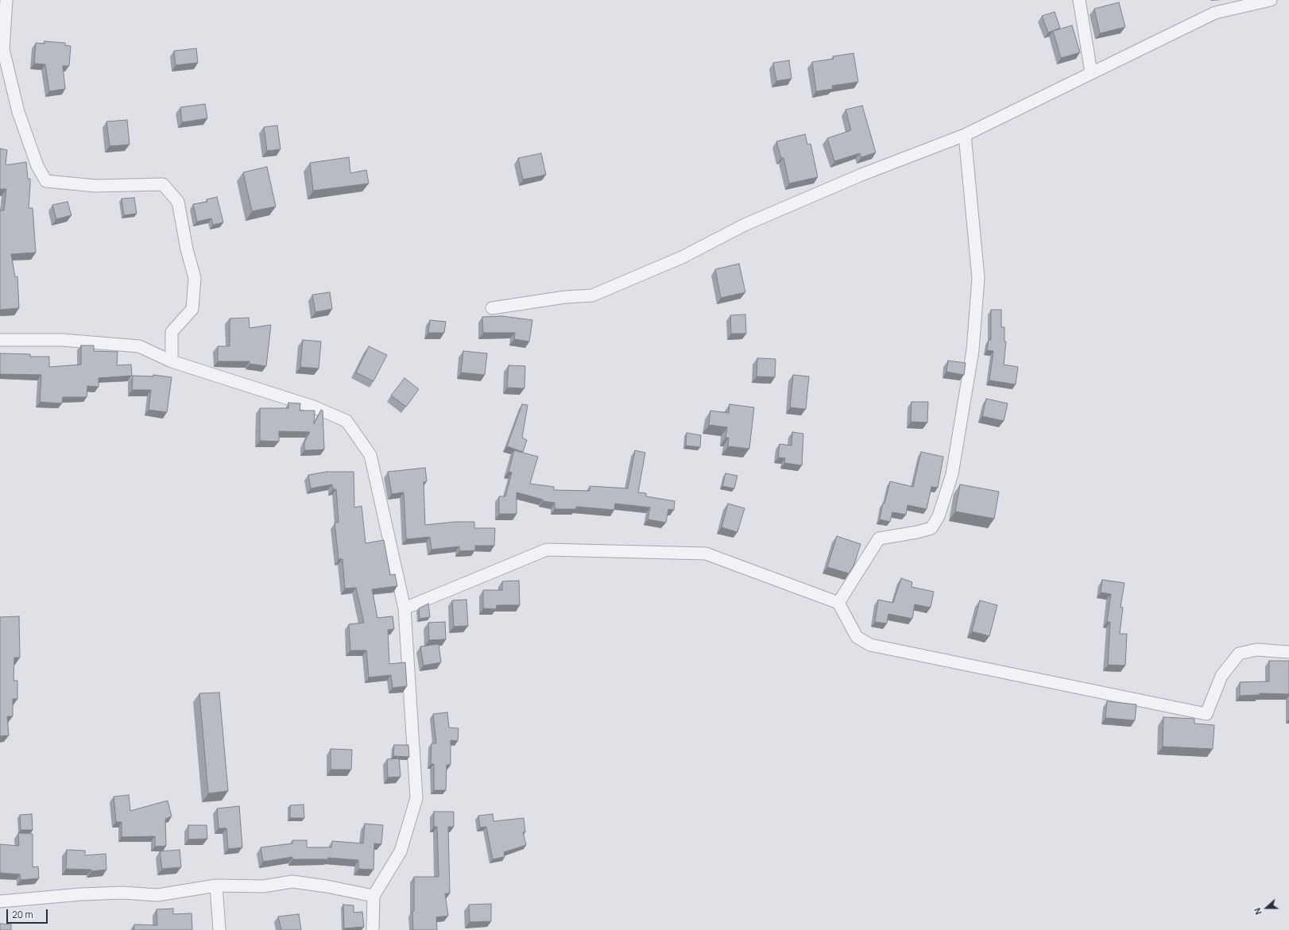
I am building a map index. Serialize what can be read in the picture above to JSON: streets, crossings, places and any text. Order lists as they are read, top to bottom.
{
  "scale_bar": "20 m",
  "north": "left"
}
